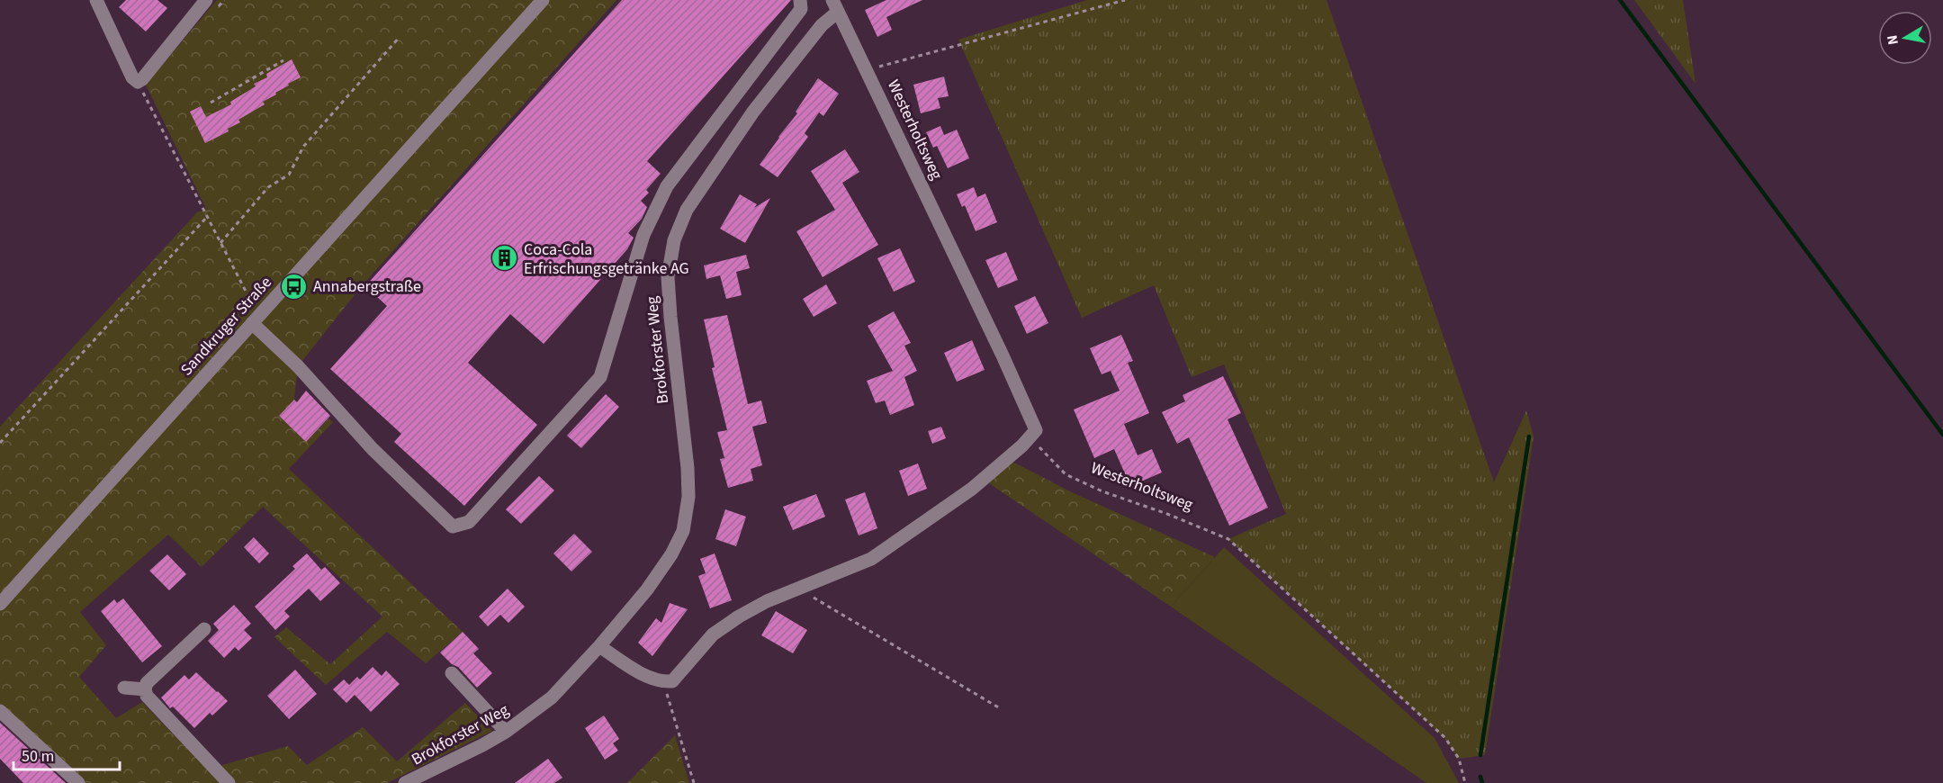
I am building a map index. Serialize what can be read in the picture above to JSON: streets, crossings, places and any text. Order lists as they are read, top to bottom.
{
  "streets": {
    "street": ["Westerholtsweg", "Sandkruger Straße", "Brokforster Weg"]
  },
  "crossings": [
    ["Westerholtsweg", "Brokforster Weg"]
  ],
  "places": {
    "building": ["Coca-Cola Erfrischungsgetränke AG"],
    "bus stop": ["Annabergstraße"]
  },
  "scale_bar": "50 m",
  "north": "left"
}
